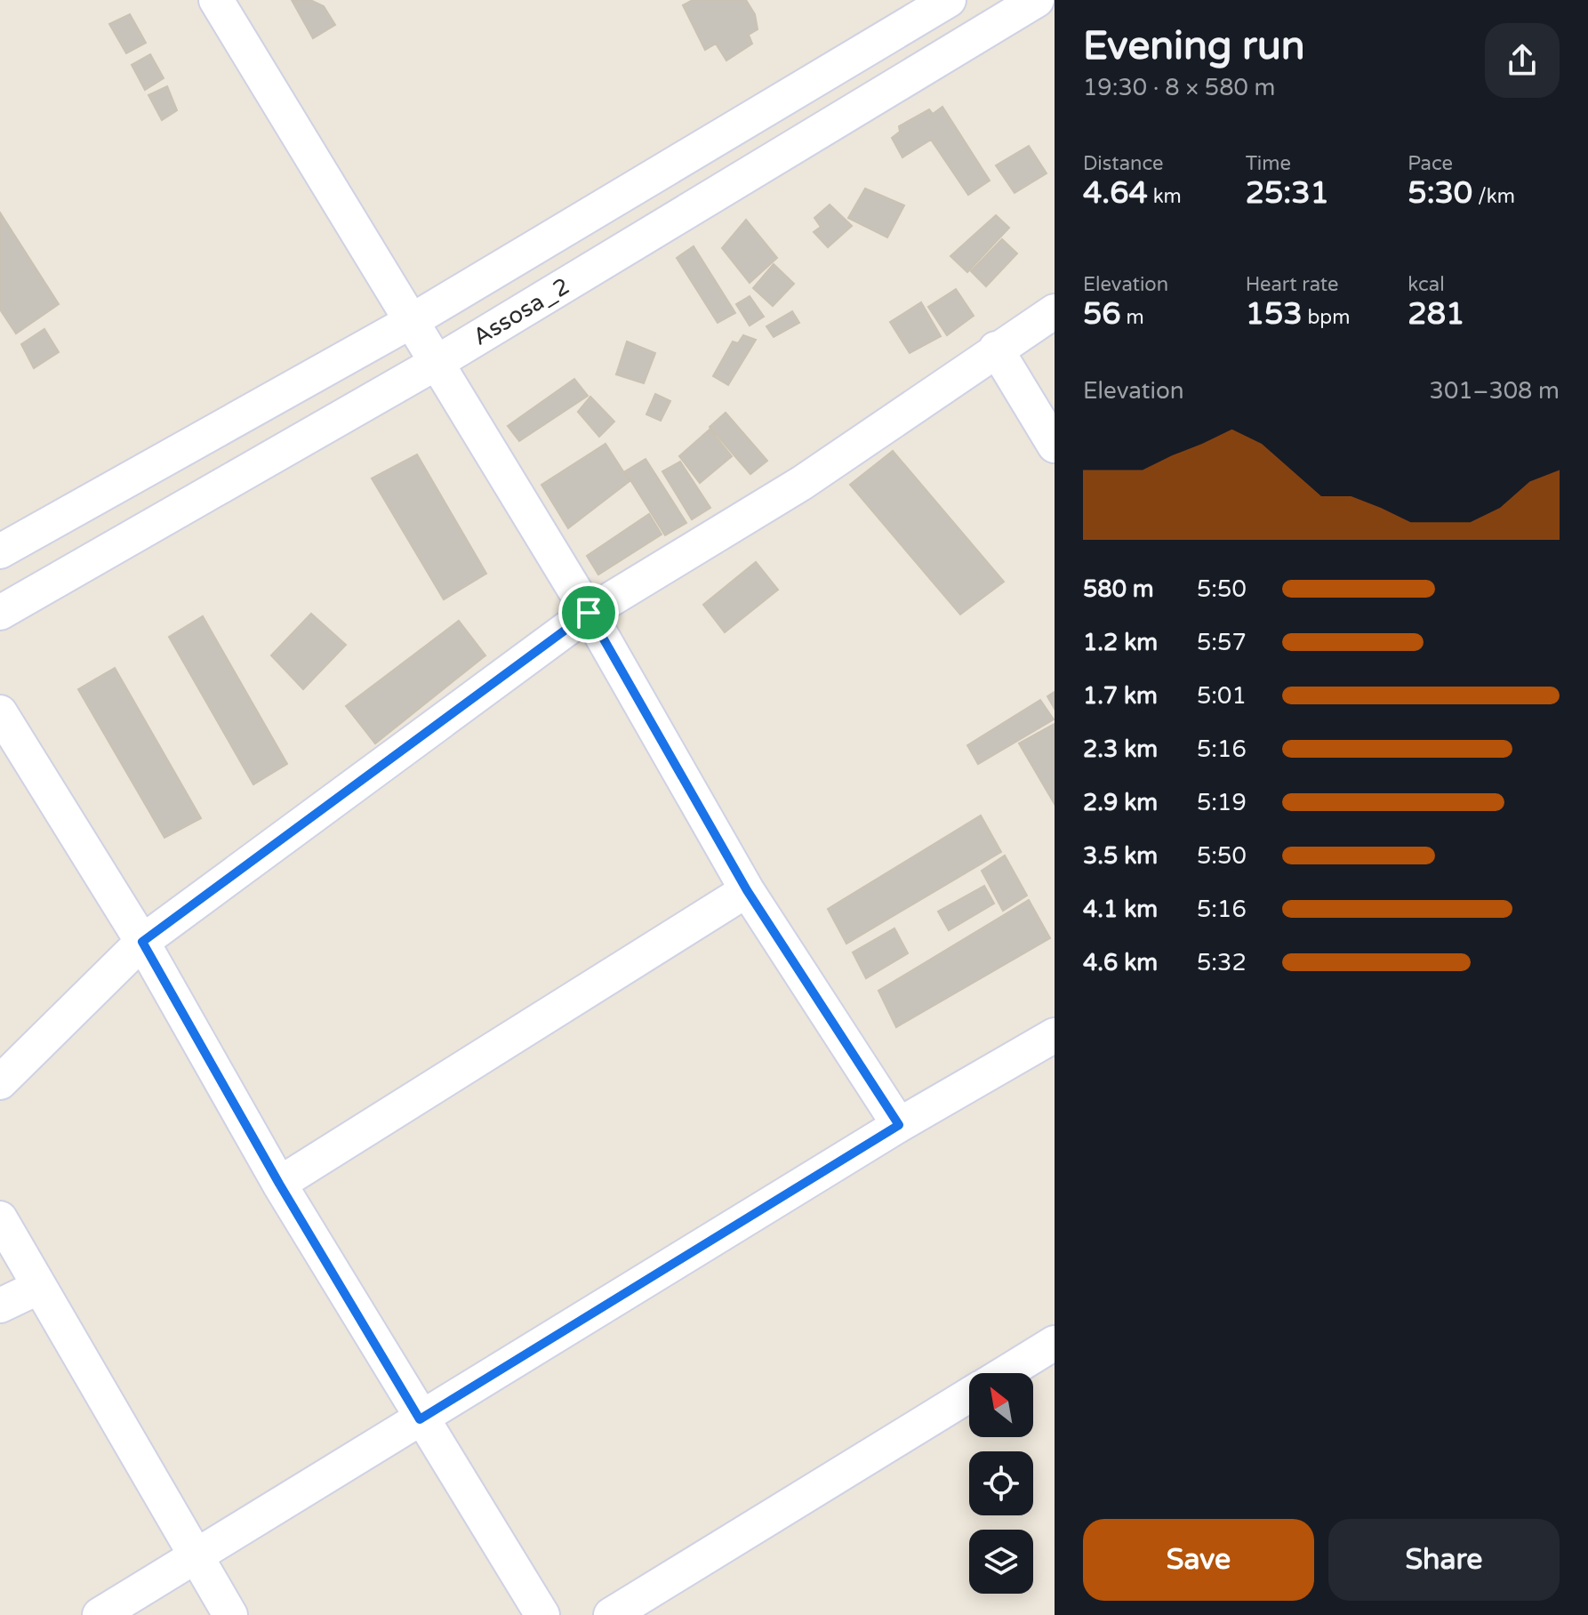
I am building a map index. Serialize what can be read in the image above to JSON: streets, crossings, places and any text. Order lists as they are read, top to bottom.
{
  "streets": {
    "street": ["Assosa_2"]
  },
  "north": "top left",
  "page": {
    "heading": ["Evening run", "19:30 · 8 × 580 m"],
    "stats": [
      ["Distance", "4.64 km"],
      ["Time", "25:31"],
      ["Pace", "5:30 /km"],
      ["Elevation", "56 m"],
      ["Heart rate", "153 bpm"],
      ["kcal", "281"]
    ],
    "chart": ["Elevation", "301–308 m"],
    "list": [
      {
        "name": "580 m",
        "note": "5:50"
      },
      {
        "name": "1.2 km",
        "note": "5:57"
      },
      {
        "name": "1.7 km",
        "note": "5:01"
      },
      {
        "name": "2.3 km",
        "note": "5:16"
      },
      {
        "name": "2.9 km",
        "note": "5:19"
      },
      {
        "name": "3.5 km",
        "note": "5:50"
      },
      {
        "name": "4.1 km",
        "note": "5:16"
      },
      {
        "name": "4.6 km",
        "note": "5:32"
      }
    ],
    "buttons": ["Save", "Share"]
  }
}
